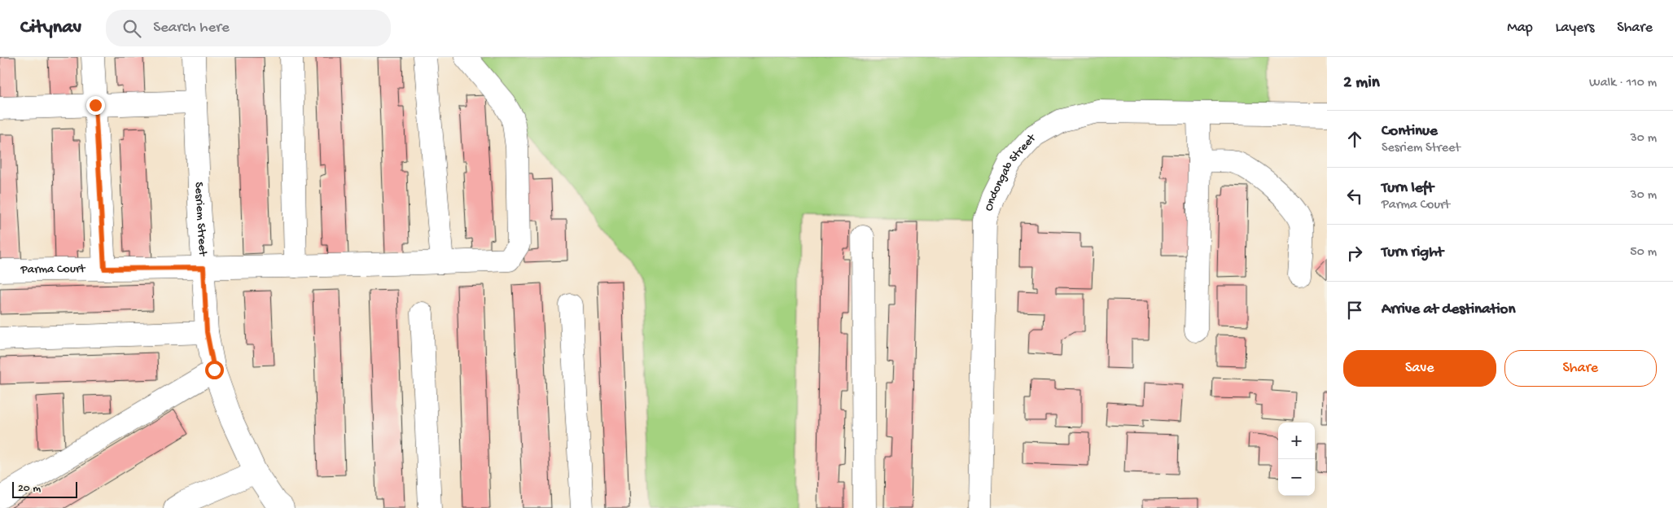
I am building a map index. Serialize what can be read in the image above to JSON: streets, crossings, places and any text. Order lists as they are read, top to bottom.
{
  "streets": {
    "street": ["Ondongab Street", "Sesriem Street", "Parma Court"]
  },
  "crossings": [
    ["Sesriem Street", "Parma Court"]
  ],
  "scale_bar": "20 m",
  "page": {
    "header": "Citynav",
    "search": "Search here",
    "nav": ["Map", "Layers", "Share"],
    "heading": ["2 min", "Walk · 110 m"],
    "list": [
      ["Continue", "Sesriem Street", "30 m"],
      ["Turn left", "Parma Court", "30 m"],
      ["Turn right", "50 m"],
      "Arrive at destination"
    ],
    "buttons": ["Save", "Share"],
    "map_buttons": ["+", "−"],
    "scale": "20 m"
  }
}
